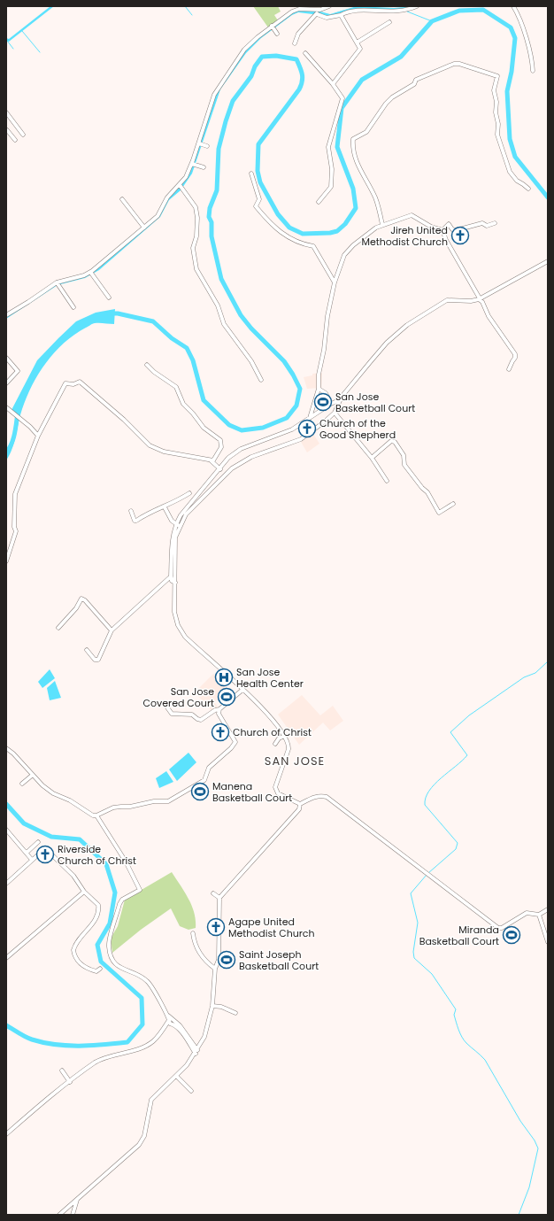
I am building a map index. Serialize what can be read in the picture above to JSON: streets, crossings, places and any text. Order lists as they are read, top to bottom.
{
  "districts": ["SAN JOSE"],
  "places": {
    "church": [
      "Jireh United Methodist Church",
      "Church of the Good Shepherd",
      "Church of Christ",
      "Riverside Church of Christ",
      "Agape United Methodist Church"
    ],
    "sports": [
      "San Jose Basketball Court",
      "San Jose Covered Court",
      "Manena Basketball Court",
      "Miranda Basketball Court",
      "Saint Joseph Basketball Court"
    ],
    "hospital": ["San Jose Health Center"]
  }
}
